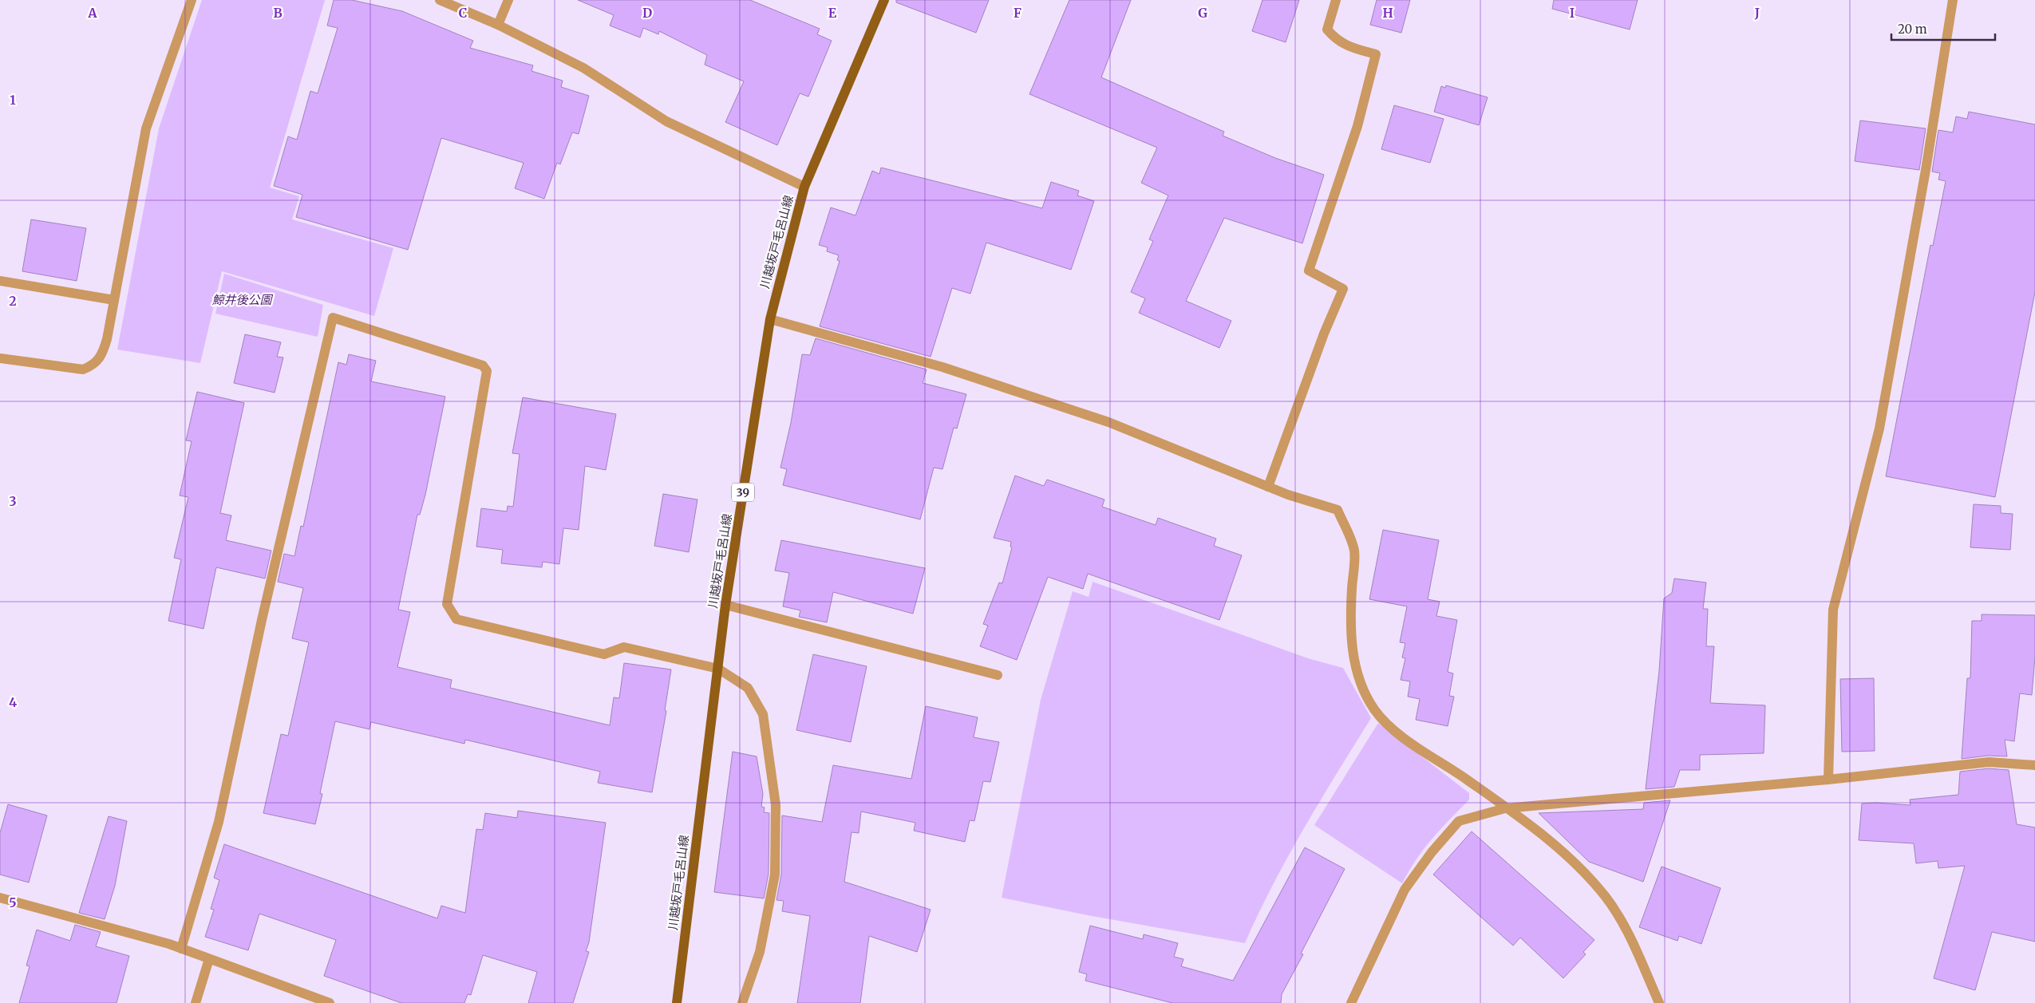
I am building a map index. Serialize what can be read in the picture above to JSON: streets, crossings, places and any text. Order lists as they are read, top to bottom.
{
  "streets": {
    "main road": ["川越坂戸毛呂山線", "39"]
  },
  "parks": ["鯨井後公園"],
  "scale_bar": "20 m",
  "grid": {
    "columns": [
      "A",
      "B",
      "C",
      "D",
      "E",
      "F",
      "G",
      "H",
      "I",
      "J"
    ],
    "rows": [
      "1",
      "2",
      "3",
      "4",
      "5"
    ]
  }
}
